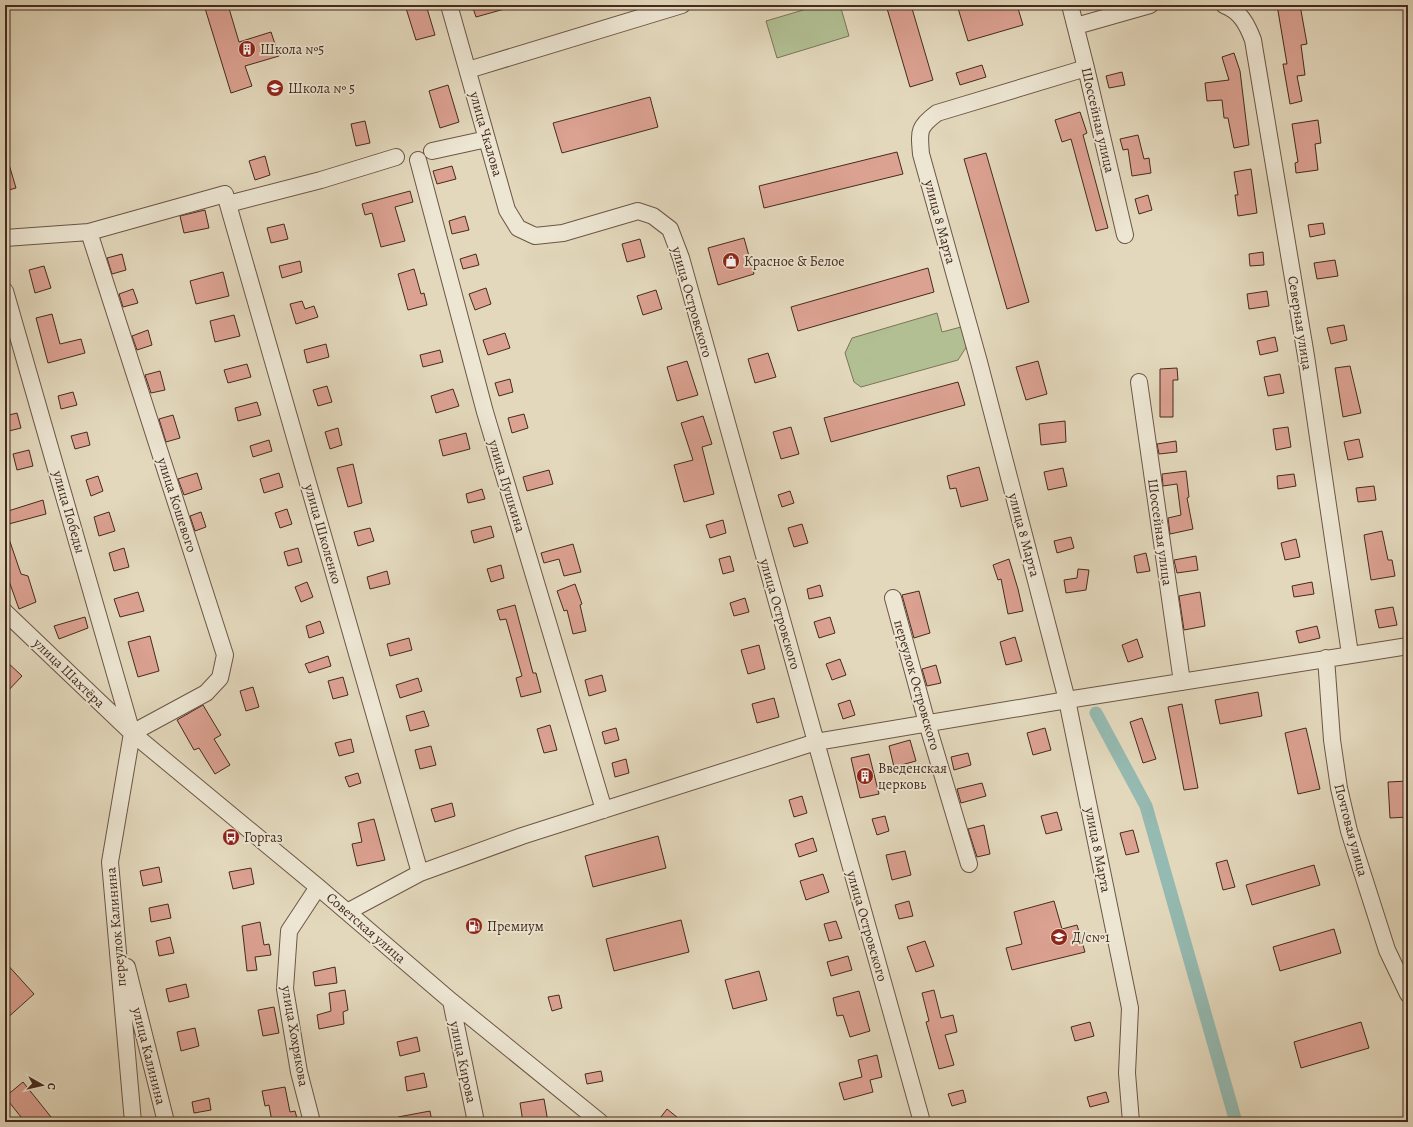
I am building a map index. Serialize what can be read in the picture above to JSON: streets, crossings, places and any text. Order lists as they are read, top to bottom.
{
  "streets": {
    "street": [
      "Шоссейная улица",
      "улица Чкалова",
      "улица 8 Марта",
      "улица Островского",
      "Северная улица",
      "улица Пушкина",
      "улица Кошевого",
      "улица Победы",
      "улица Школенко",
      "улица Шахтёра",
      "переулок Островского",
      "Почтовая улица",
      "переулок Калинина",
      "Советская улица",
      "улица Хохрякова",
      "улица Калинина",
      "улица Кирова"
    ]
  },
  "crossings": [
    ["Шоссейная улица", "улица 8 Марта"],
    ["улица Чкалова", "улица Островского"],
    ["улица Кошевого", "улица Победы"],
    ["улица Кошевого", "улица Шахтёра"],
    ["улица Кошевого", "переулок Калинина"],
    ["улица Кошевого", "Советская улица"],
    ["улица Победы", "улица Шахтёра"],
    ["улица Победы", "переулок Калинина"],
    ["улица Победы", "Советская улица"],
    ["улица Шахтёра", "переулок Калинина"],
    ["улица Шахтёра", "Советская улица"],
    ["переулок Калинина", "Советская улица"],
    ["переулок Калинина", "улица Калинина"],
    ["Советская улица", "улица Хохрякова"],
    ["Советская улица", "улица Кирова"]
  ],
  "places": {
    "building": ["Школа №5", "Введенская церковь"],
    "school or university": ["Школа № 5", "Д/с№1"],
    "shop": ["Красное & Белое"],
    "bus stop": ["Горгаз"],
    "fuel station": ["Премиум"]
  },
  "north": "right"
}
